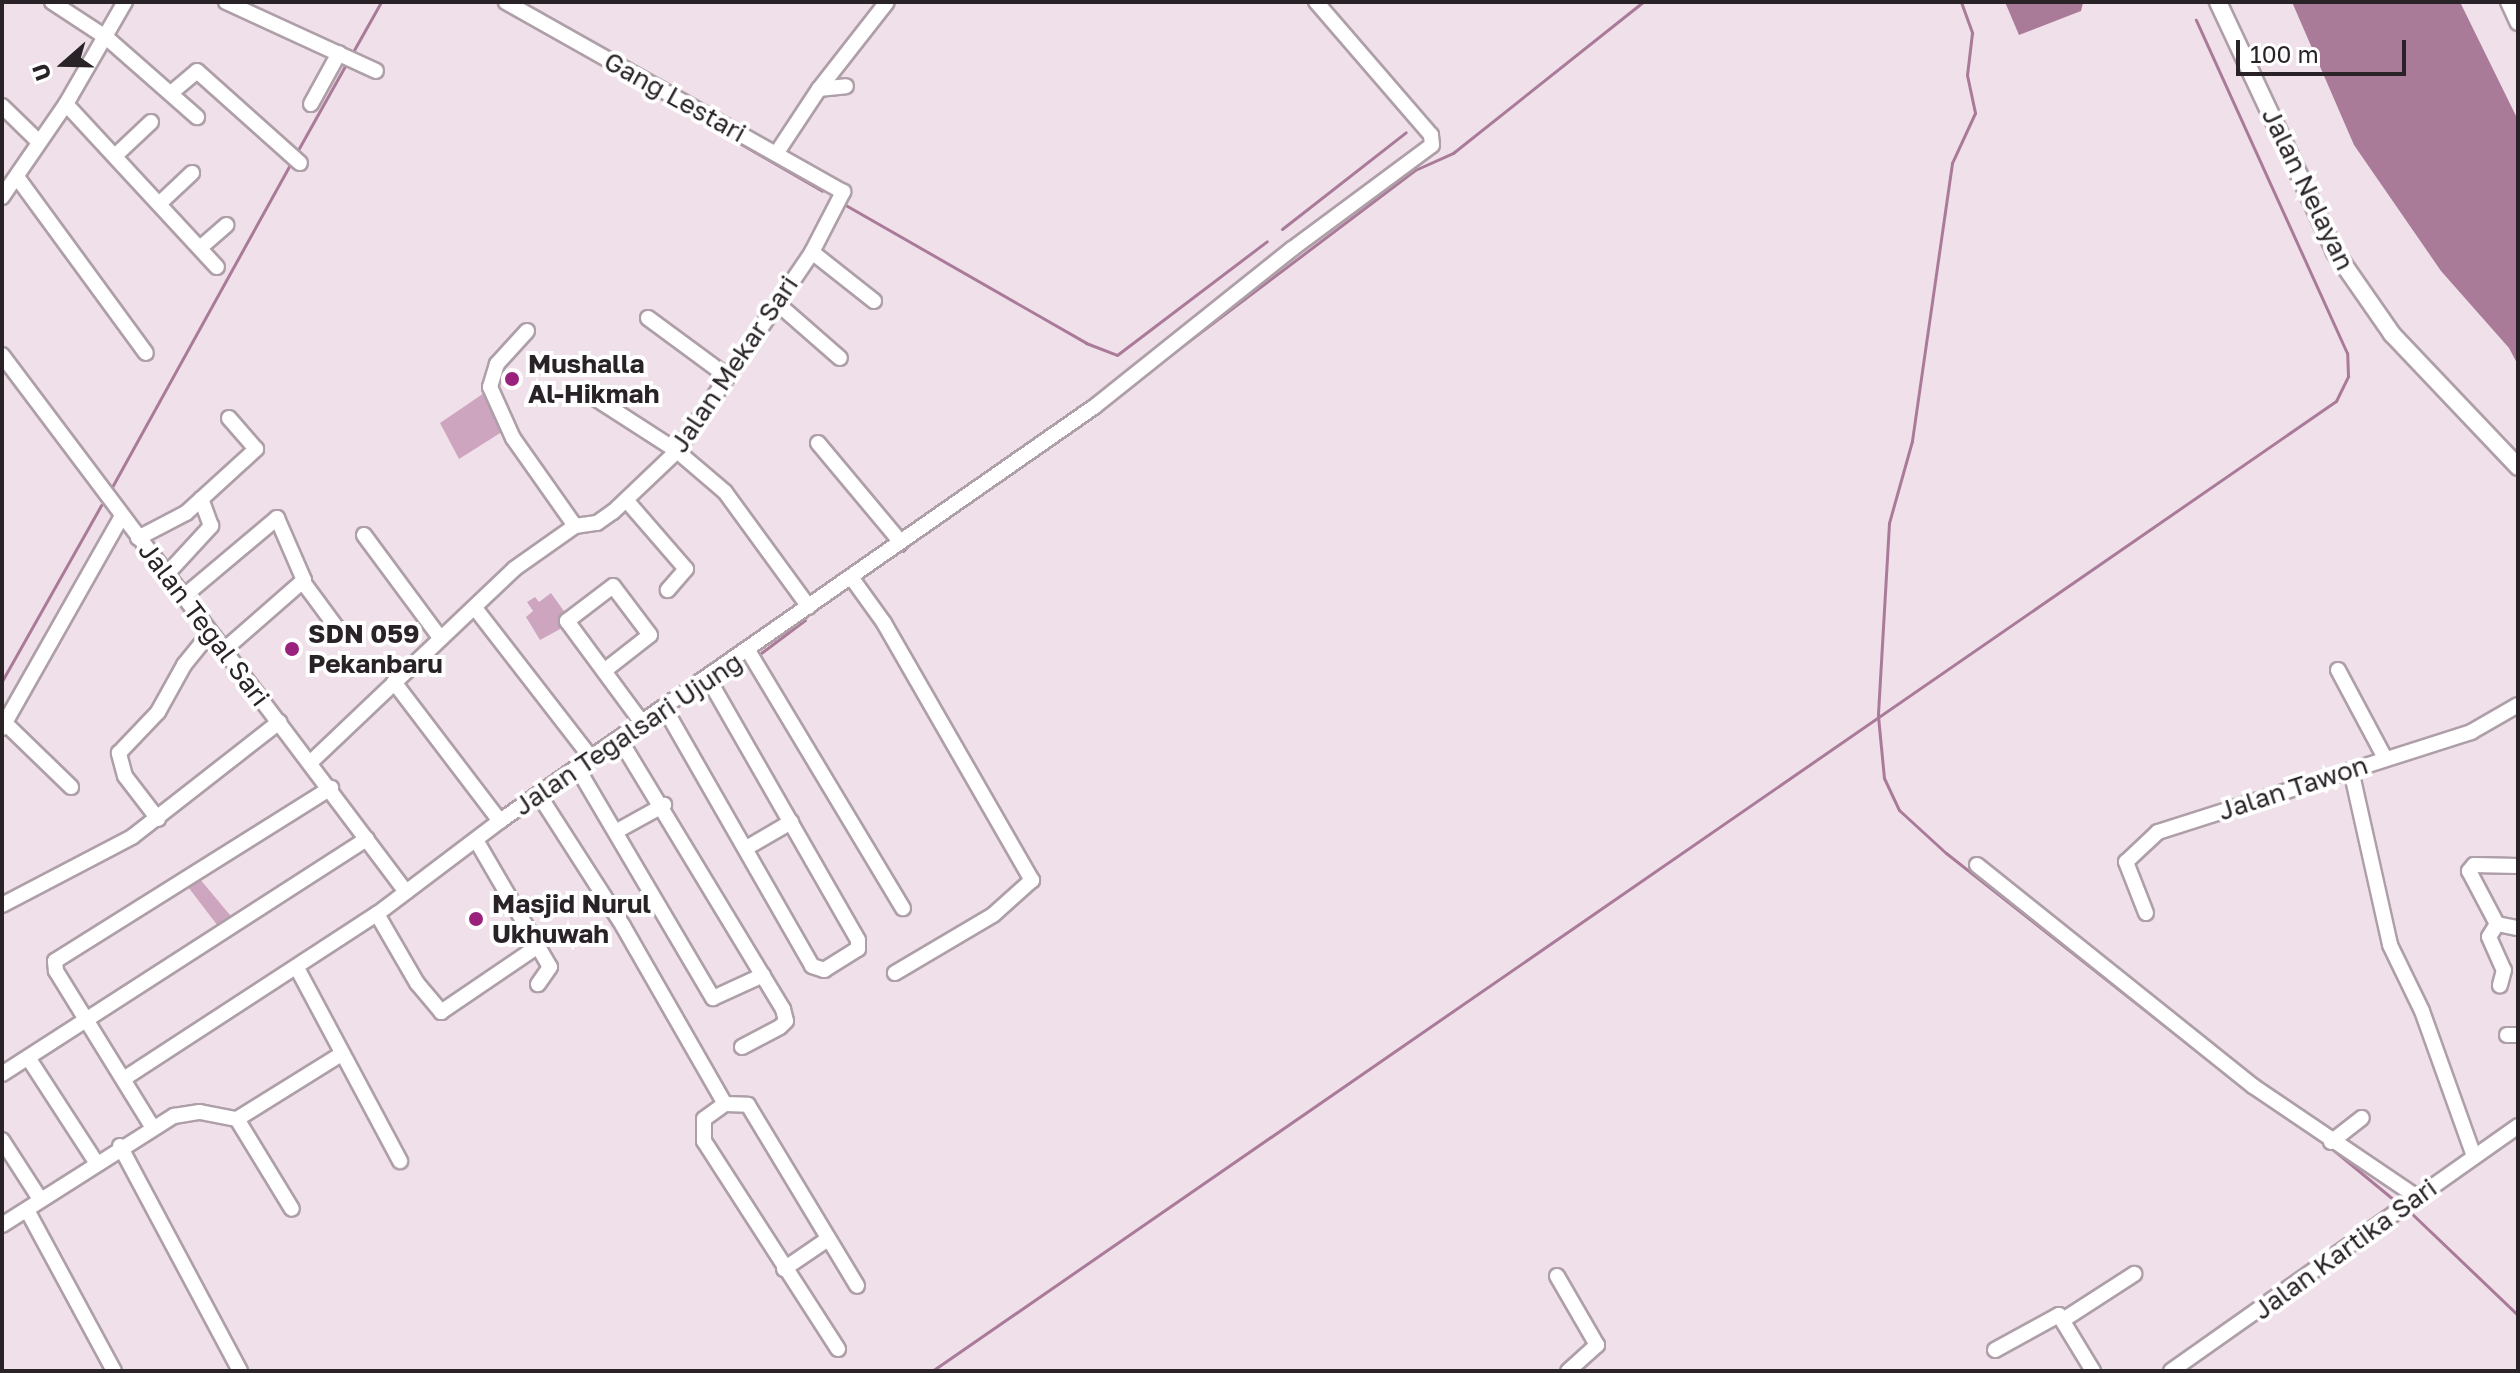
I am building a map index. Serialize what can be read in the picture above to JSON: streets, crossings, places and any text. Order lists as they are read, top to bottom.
{
  "streets": {
    "main road": ["Jalan Nelayan"],
    "street": [
      "Gang Lestari",
      "Jalan Mekar Sari",
      "Jalan Tegal Sari",
      "Jalan Tegalsari Ujung",
      "Jalan Tawon",
      "Jalan Kartika Sari"
    ]
  },
  "crossings": [
    ["Gang Lestari", "Jalan Mekar Sari"],
    ["Jalan Mekar Sari", "Jalan Tegal Sari"],
    ["Jalan Tegal Sari", "Jalan Tegalsari Ujung"]
  ],
  "places": ["Mushalla Al-Hikmah", "SDN 059 Pekanbaru", "Masjid Nurul Ukhuwah"],
  "scale_bar": "100 m",
  "north": "left"
}
